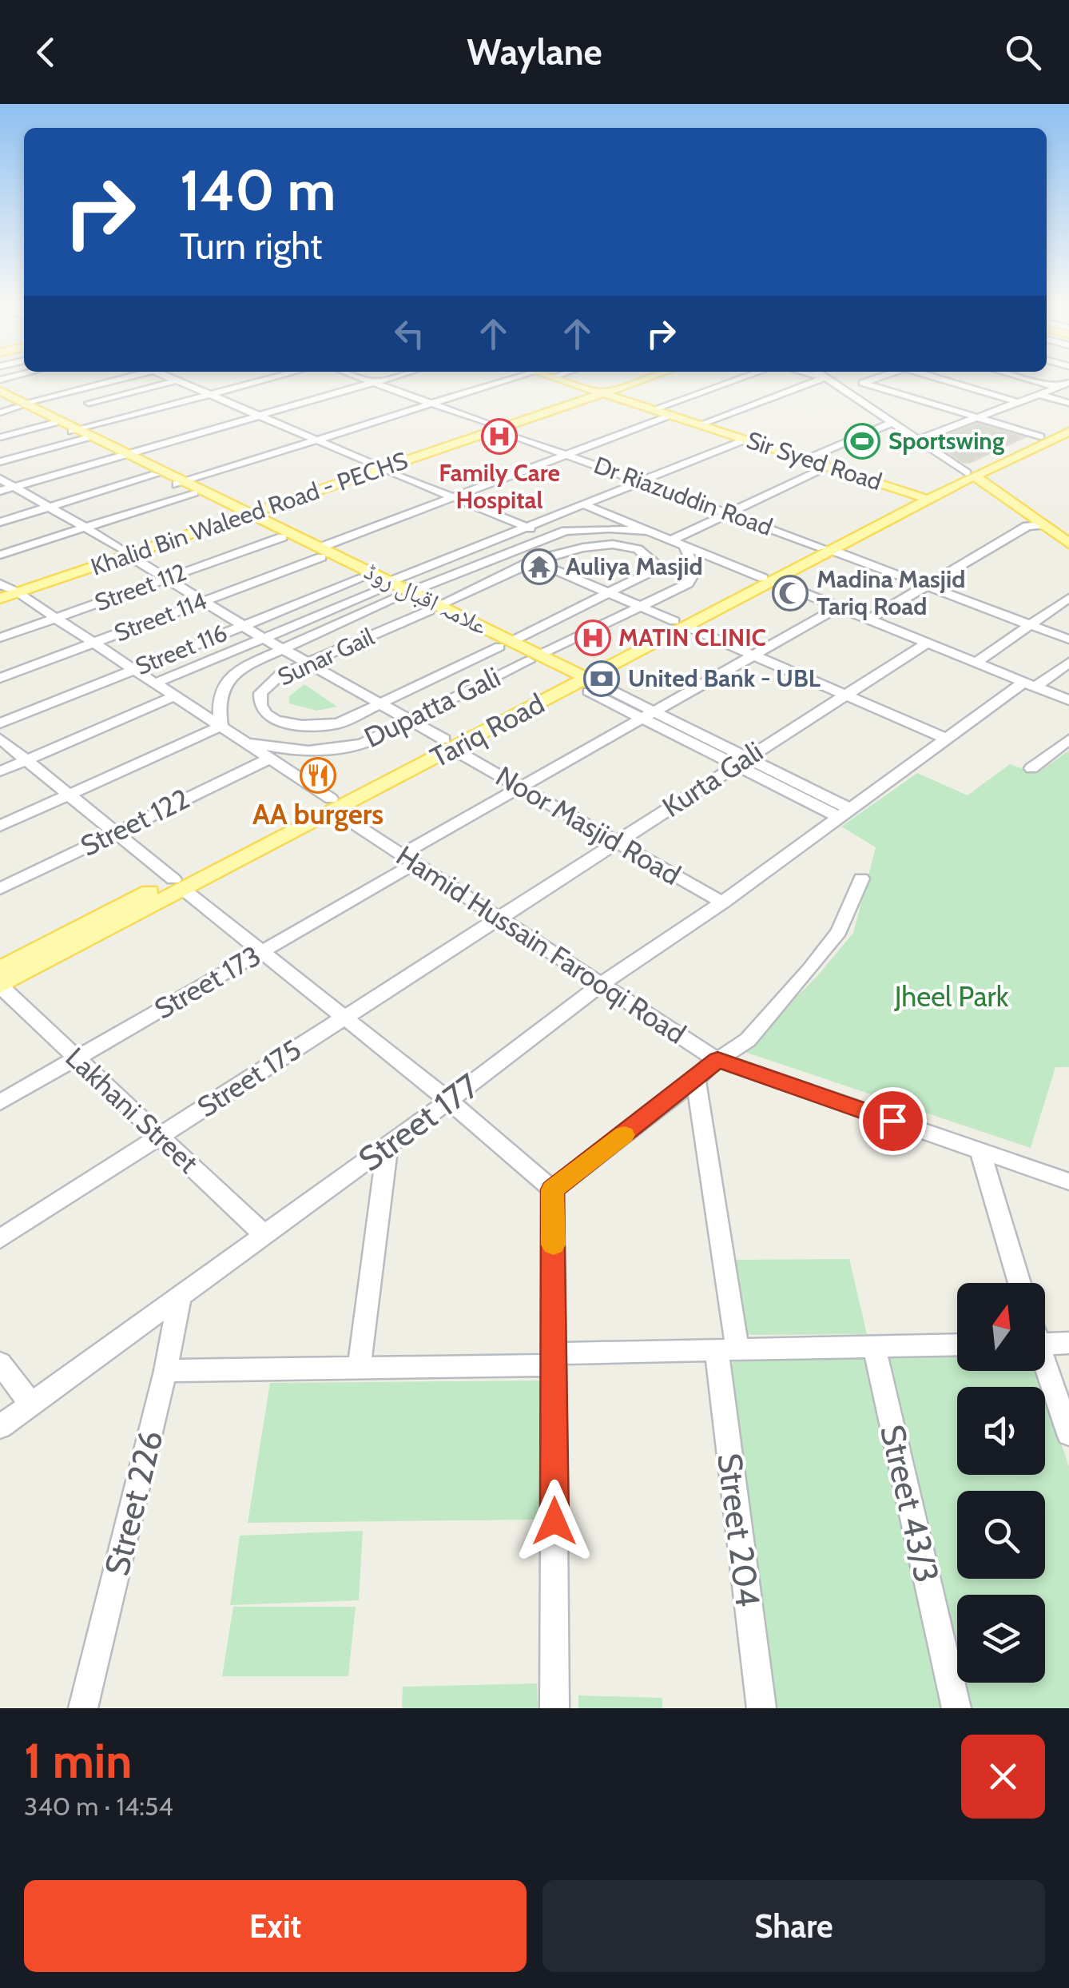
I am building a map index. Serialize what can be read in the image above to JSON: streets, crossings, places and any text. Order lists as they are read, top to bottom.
{
  "streets": {
    "main road": [
      "Sir Syed Road",
      "Khalid Bin Waleed Road - PECHS",
      "علامہ اقبال روڈ",
      "Tariq Road"
    ],
    "street": [
      "Dr Riazuddin Road",
      "Street 112",
      "Street 114",
      "Street 116",
      "Sunar Gail",
      "Dupatta Gali",
      "Kurta Gali",
      "Street 122",
      "Noor Masjid Road",
      "Hamid Hussain Farooqi Road",
      "Street 173",
      "Street 175",
      "Lakhani Street",
      "Street 177",
      "Street 226",
      "Street 43/3",
      "Street 204"
    ]
  },
  "crossings": [
    ["Sir Syed Road", "Khalid Bin Waleed Road - PECHS"],
    ["Sir Syed Road", "Street 114"],
    ["Sir Syed Road", "Tariq Road"],
    ["Dr Riazuddin Road", "Khalid Bin Waleed Road - PECHS"],
    ["Dr Riazuddin Road", "Street 114"],
    ["Dr Riazuddin Road", "Tariq Road"],
    ["Khalid Bin Waleed Road - PECHS", "علامہ اقبال روڈ"],
    ["Khalid Bin Waleed Road - PECHS", "Noor Masjid Road"],
    ["Khalid Bin Waleed Road - PECHS", "Hamid Hussain Farooqi Road"],
    ["Street 112", "علامہ اقبال روڈ"],
    ["Street 112", "Noor Masjid Road"],
    ["Street 112", "Hamid Hussain Farooqi Road"],
    ["علامہ اقبال روڈ", "Street 114"],
    ["علامہ اقبال روڈ", "Street 116"],
    ["علامہ اقبال روڈ", "Sunar Gail"],
    ["علامہ اقبال روڈ", "Dupatta Gali"],
    ["علامہ اقبال روڈ", "Tariq Road"],
    ["علامہ اقبال روڈ", "Kurta Gali"],
    ["علامہ اقبال روڈ", "Street 173"],
    ["علامہ اقبال روڈ", "Street 177"],
    ["Street 114", "Noor Masjid Road"],
    ["Street 114", "Hamid Hussain Farooqi Road"],
    ["Street 116", "Noor Masjid Road"],
    ["Street 116", "Hamid Hussain Farooqi Road"],
    ["Sunar Gail", "Noor Masjid Road"],
    ["Dupatta Gali", "Noor Masjid Road"],
    ["Dupatta Gali", "Hamid Hussain Farooqi Road"],
    ["Tariq Road", "Noor Masjid Road"],
    ["Tariq Road", "Hamid Hussain Farooqi Road"],
    ["Tariq Road", "Lakhani Street"],
    ["Kurta Gali", "Noor Masjid Road"],
    ["Kurta Gali", "Hamid Hussain Farooqi Road"],
    ["Kurta Gali", "Street 175"],
    ["Street 122", "Hamid Hussain Farooqi Road"],
    ["Noor Masjid Road", "Street 173"],
    ["Noor Masjid Road", "Street 177"],
    ["Hamid Hussain Farooqi Road", "Street 173"],
    ["Hamid Hussain Farooqi Road", "Street 175"],
    ["Hamid Hussain Farooqi Road", "Street 177"],
    ["Street 173", "Lakhani Street"],
    ["Street 175", "Lakhani Street"],
    ["Lakhani Street", "Street 177"],
    ["Street 177", "Street 226"]
  ],
  "parks": ["Jheel Park"],
  "places": {
    "hospital": ["Family Care Hospital", "MATIN CLINIC"],
    "sports": ["Sportswing"],
    "temple": ["Auliya Masjid"],
    "mosque": ["Madina Masjid Tariq Road"],
    "bank": ["United Bank - UBL"],
    "restaurant": ["AA burgers"]
  },
  "north": "top",
  "page": {
    "header": "Waylane",
    "turn": ["140 m", "Turn right"],
    "heading": ["1 min", "340 m · 14:54"],
    "buttons": ["Exit", "Share"]
  }
}
